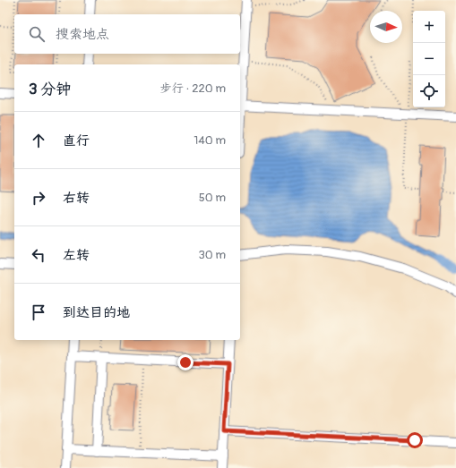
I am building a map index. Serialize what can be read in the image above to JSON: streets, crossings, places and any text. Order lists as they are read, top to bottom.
{
  "north": "right",
  "page": {
    "map_buttons": ["+", "−"],
    "search": "搜索地点",
    "heading": ["3 分钟", "步行 · 220 m"],
    "list": [
      ["直行", "140 m"],
      ["右转", "50 m"],
      ["左转", "30 m"],
      "到达目的地"
    ]
  }
}
